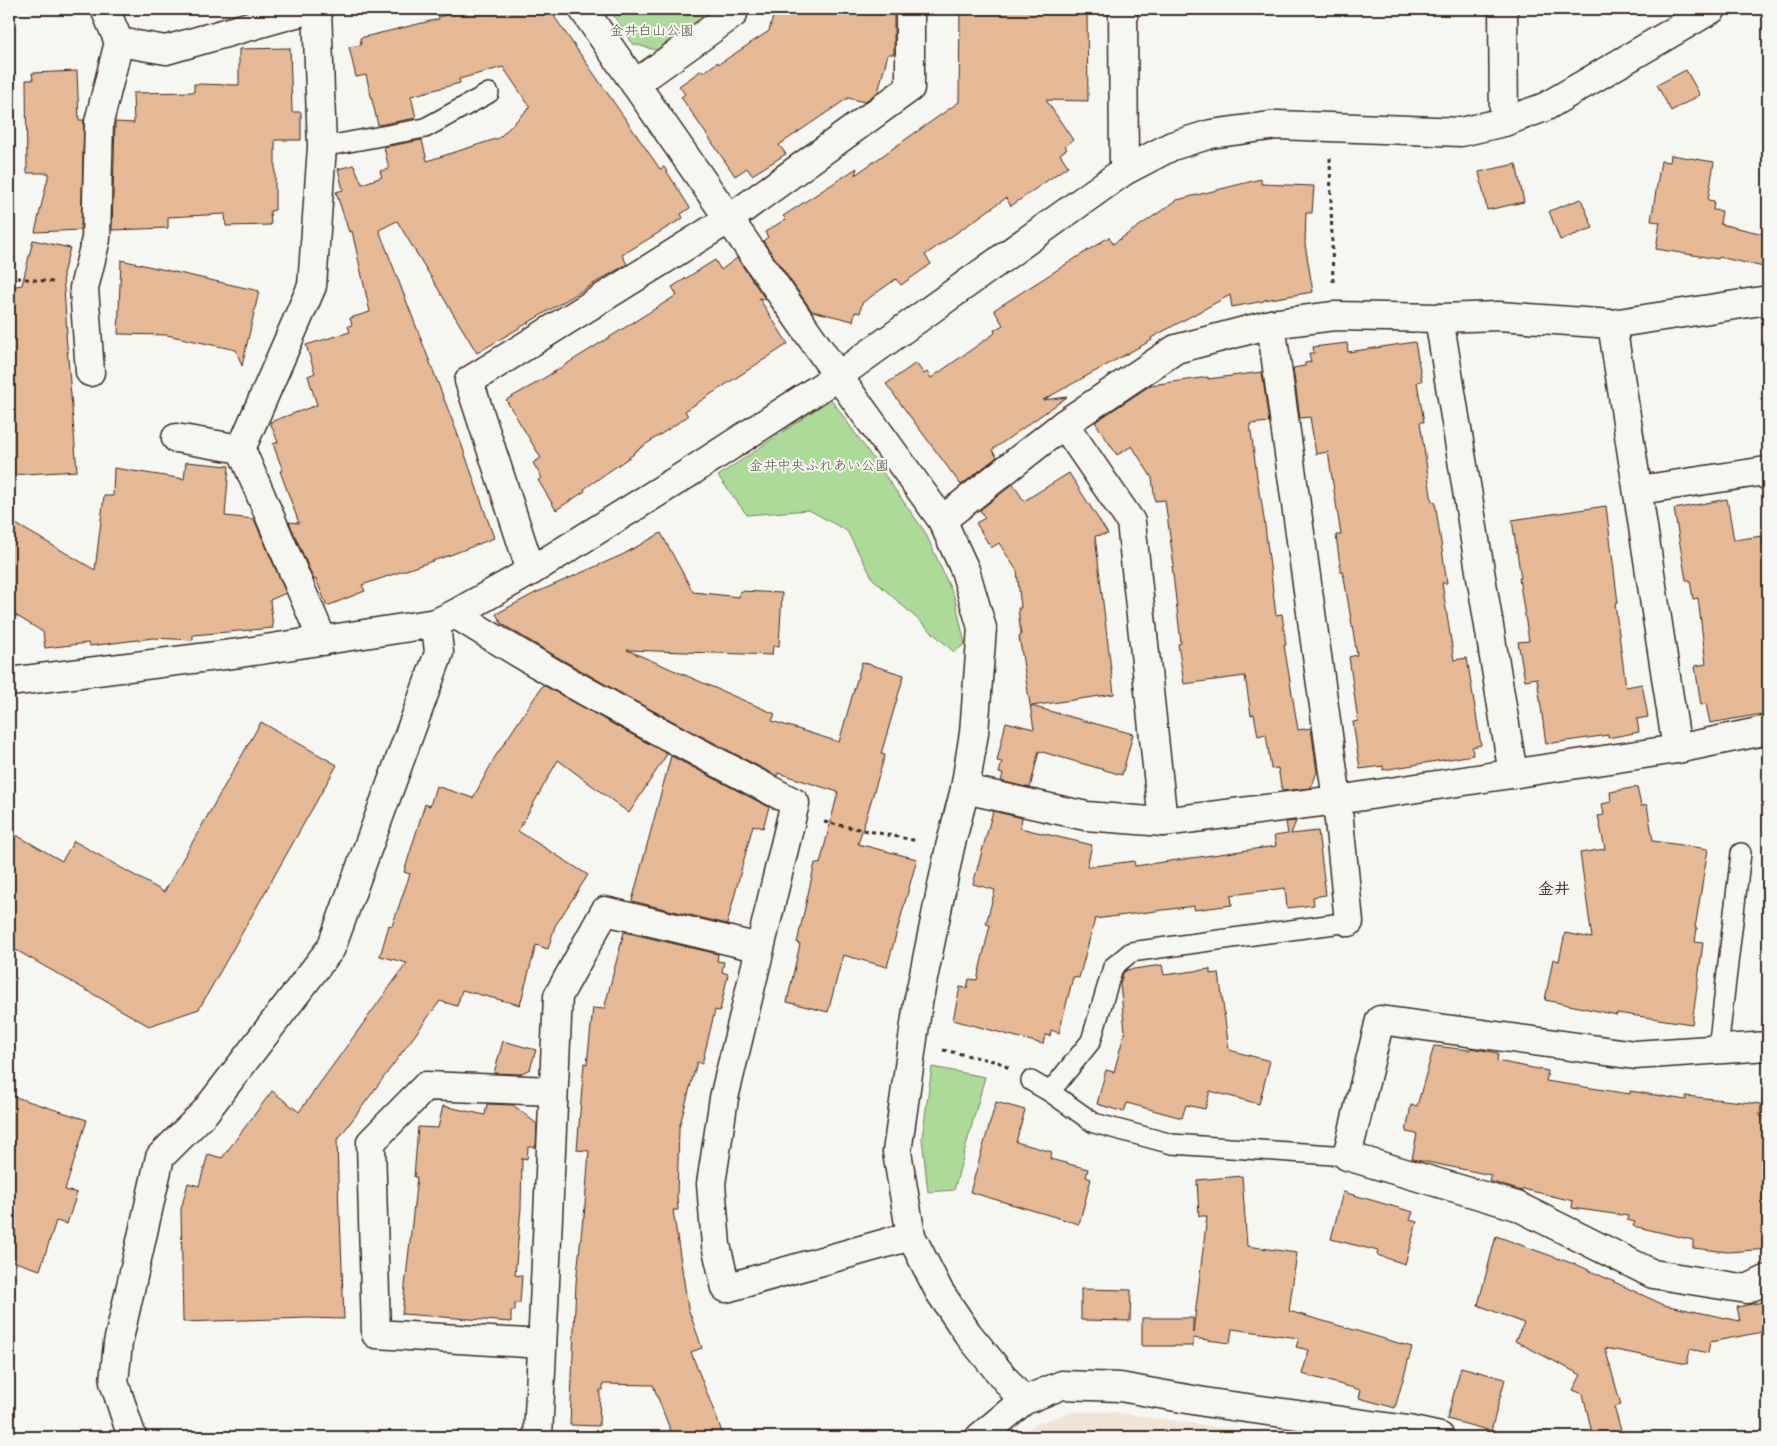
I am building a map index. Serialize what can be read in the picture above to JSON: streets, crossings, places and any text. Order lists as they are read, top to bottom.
{
  "districts": ["金井"],
  "parks": ["金井白山公園", "金井中央ふれあい公園"]
}
